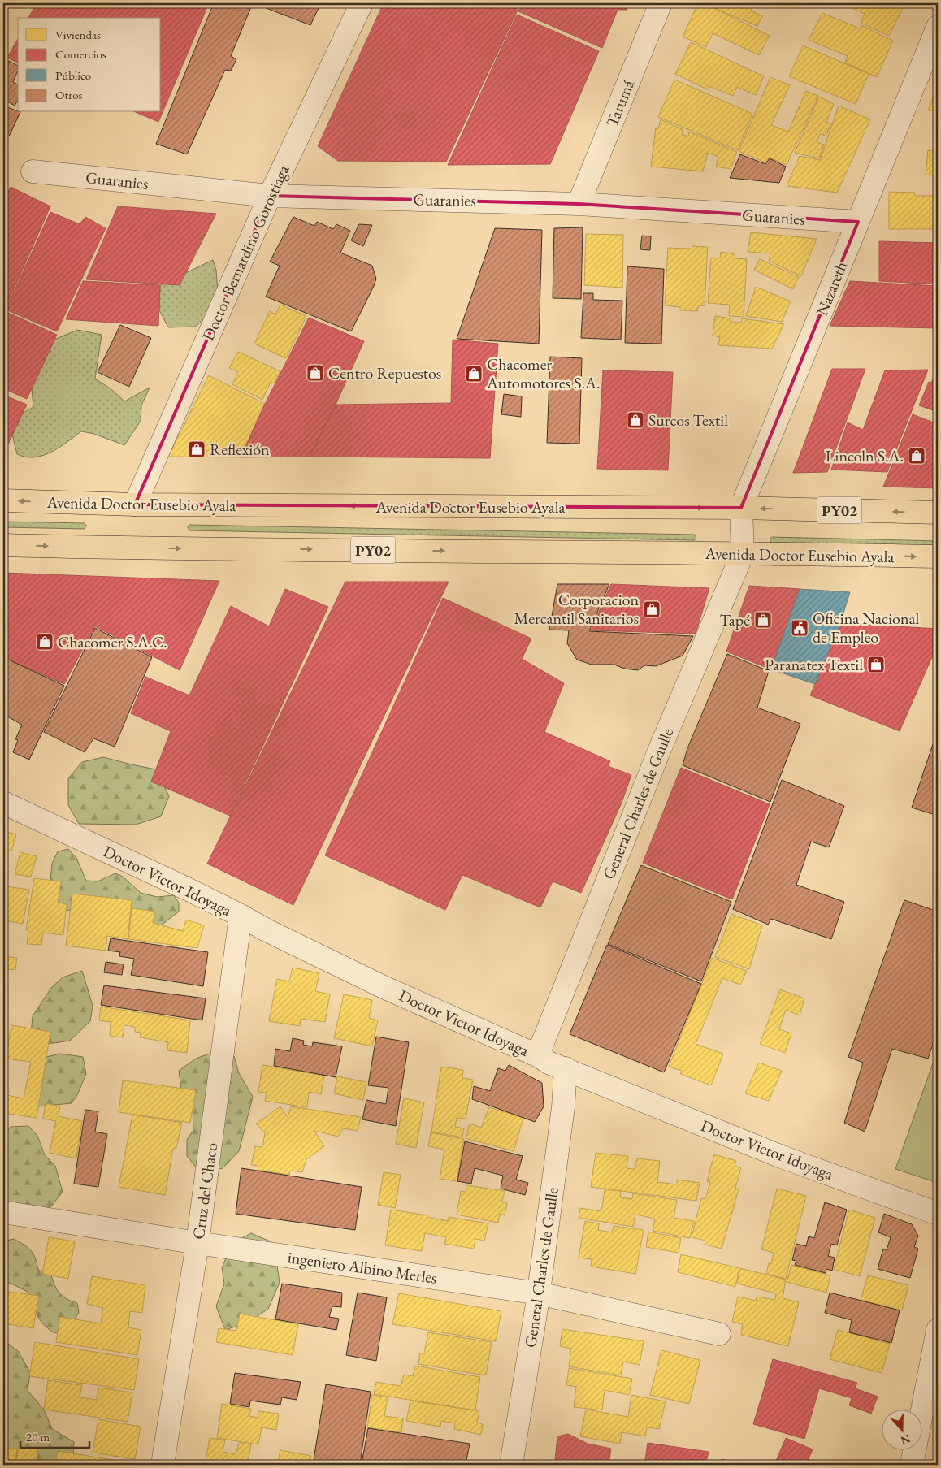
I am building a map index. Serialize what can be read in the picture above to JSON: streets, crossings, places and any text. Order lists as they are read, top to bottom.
{
  "streets": {
    "highway": ["Avenida Doctor Eusebio Ayala", "PY02"],
    "street": [
      "Tarumá",
      "Guaranies",
      "Doctor Bernardino Gorostiaga",
      "Nazareth",
      "General Charles de Gaulle",
      "Doctor Victor Idoyaga",
      "Cruz del Chaco",
      "ingeniero Albino Merles"
    ]
  },
  "crossings": [
    ["Tarumá", "Guaranies"],
    ["Guaranies", "Doctor Bernardino Gorostiaga"],
    ["Guaranies", "Nazareth"],
    ["Doctor Bernardino Gorostiaga", "Avenida Doctor Eusebio Ayala"],
    ["Nazareth", "Avenida Doctor Eusebio Ayala"],
    ["Nazareth", "General Charles de Gaulle"],
    ["Avenida Doctor Eusebio Ayala", "General Charles de Gaulle"],
    ["General Charles de Gaulle", "Doctor Victor Idoyaga"],
    ["General Charles de Gaulle", "ingeniero Albino Merles"],
    ["Doctor Victor Idoyaga", "Cruz del Chaco"],
    ["Cruz del Chaco", "ingeniero Albino Merles"]
  ],
  "places": {
    "shop": [
      "Centro Repuestos",
      "Chacomer Automotores S.A.",
      "Surcos Textil",
      "Reflexión",
      "Lincoln S.A.",
      "Corporacion Mercantil Sanitarios",
      "Tapé",
      "Chacomer S.A.C.",
      "Paranatex Textil"
    ],
    "public building": ["Oficina Nacional de Empleo"]
  },
  "legend": [
    "Viviendas",
    "Comercios",
    "Público",
    "Otros"
  ],
  "scale_bar": "20 m",
  "north": "bottom"
}
